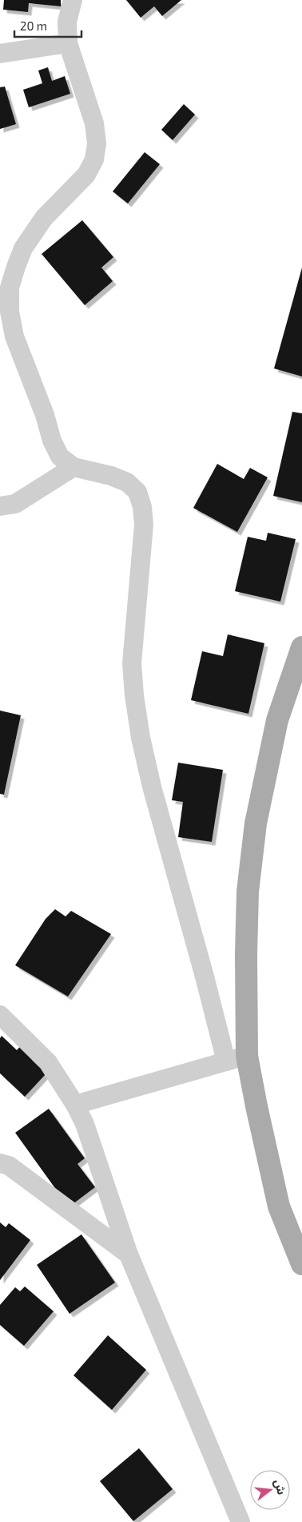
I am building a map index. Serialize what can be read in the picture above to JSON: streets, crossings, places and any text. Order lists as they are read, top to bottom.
{
  "scale_bar": "20 m",
  "north": "right"
}
